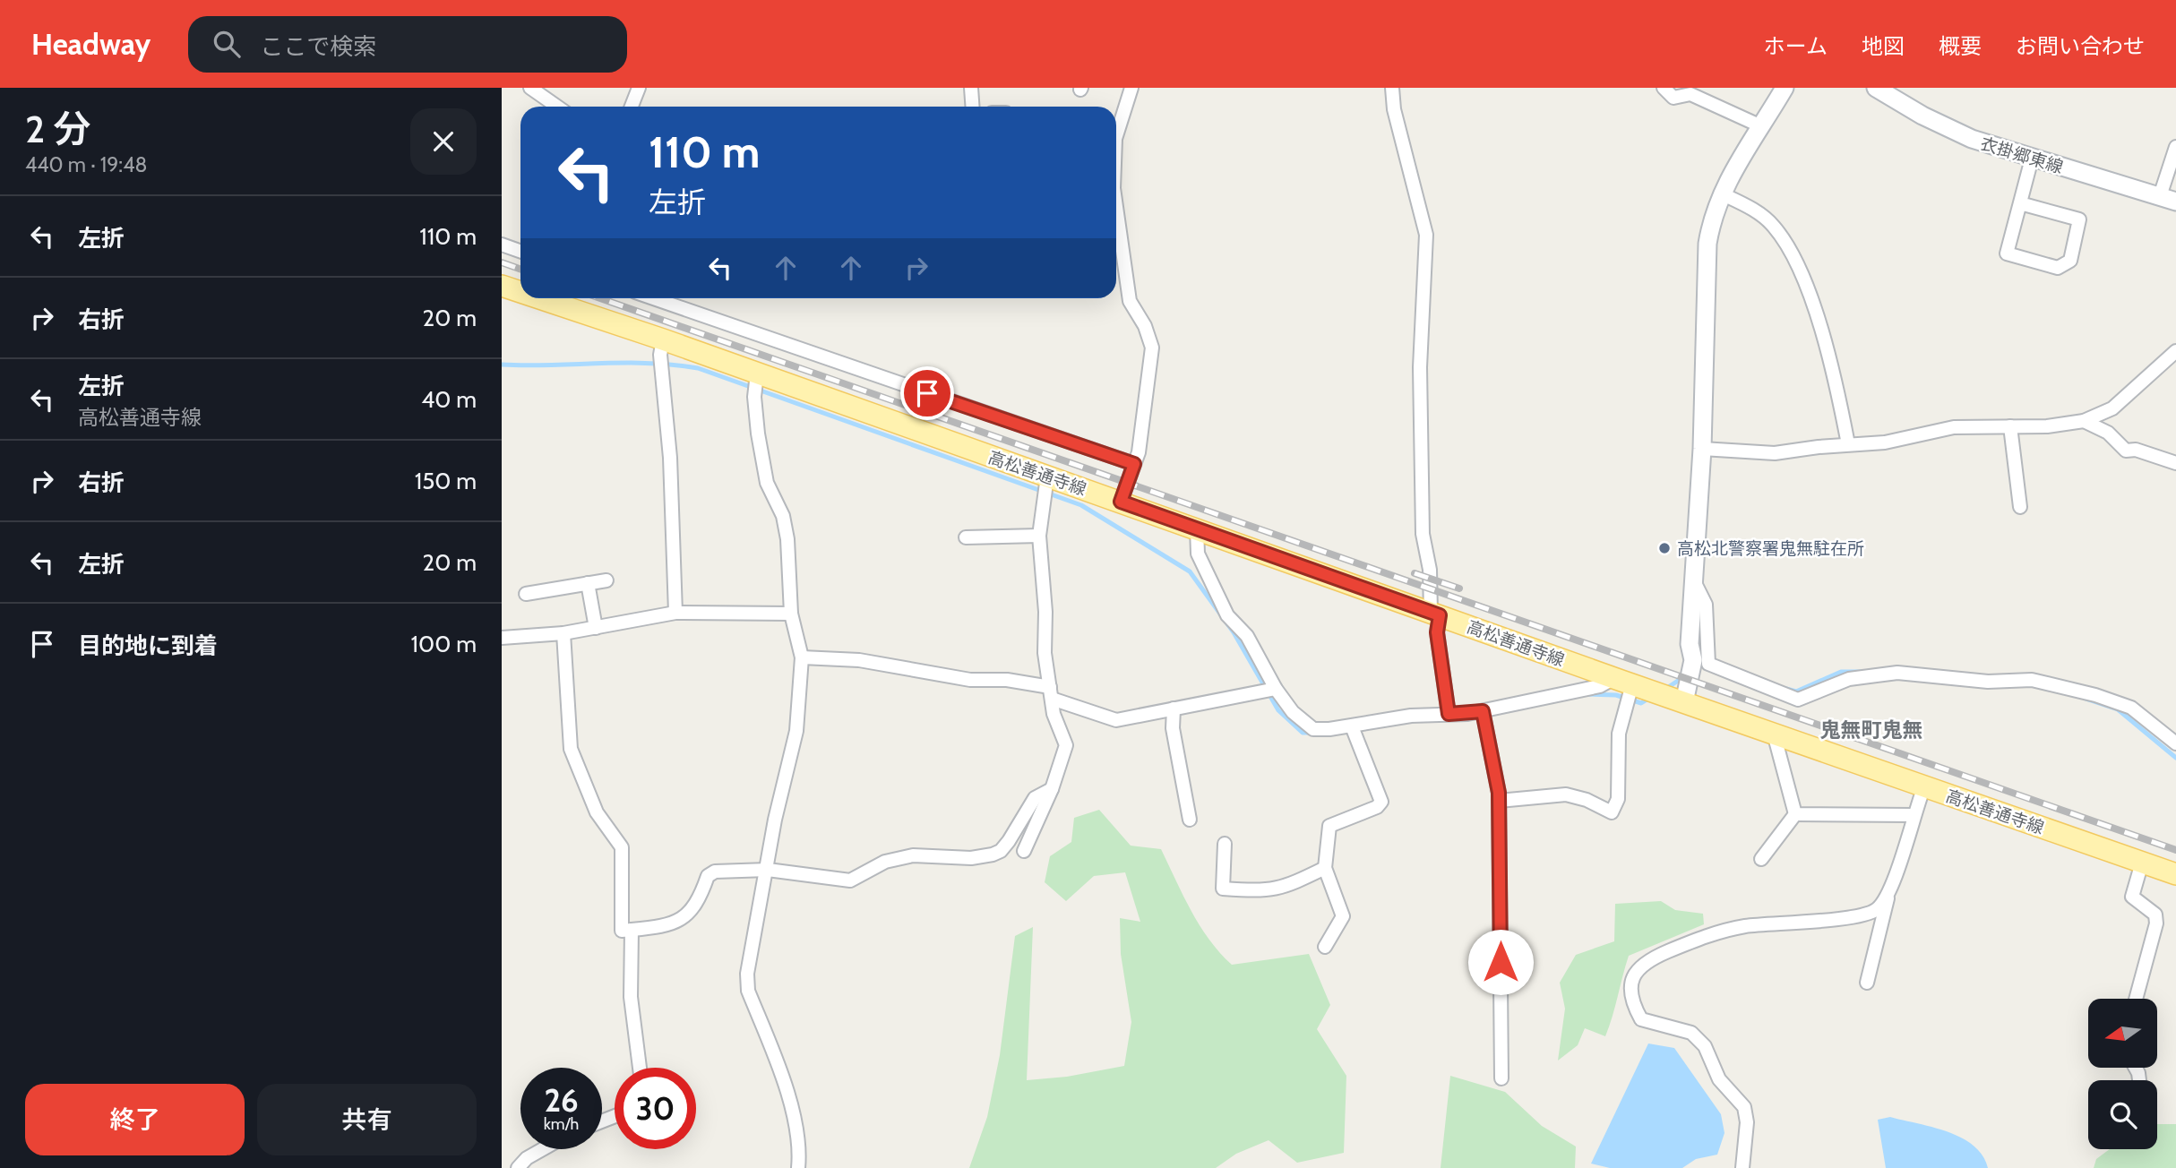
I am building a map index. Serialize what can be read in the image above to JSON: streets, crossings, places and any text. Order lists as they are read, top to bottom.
{
  "streets": {
    "main road": ["高松善通寺線"],
    "street": ["衣掛郷東線"]
  },
  "districts": ["鬼無町鬼無"],
  "places": ["高松北警察署鬼無駐在所"],
  "north": "left",
  "page": {
    "header": "Headway",
    "search": "ここで検索",
    "nav": [
      "ホーム",
      "地図",
      "概要",
      "お問い合わせ"
    ],
    "heading": ["2 分", "440 m · 19:48"],
    "turn": ["110 m", "左折"],
    "list": [
      {
        "name": "左折",
        "value": "110 m"
      },
      {
        "name": "右折",
        "value": "20 m"
      },
      {
        "name": "左折",
        "note": "高松善通寺線",
        "value": "40 m"
      },
      {
        "name": "右折",
        "value": "150 m"
      },
      {
        "name": "左折",
        "value": "20 m"
      },
      {
        "name": "目的地に到着",
        "value": "100 m"
      }
    ],
    "speed": "26 km/h",
    "limit": "30",
    "buttons": ["終了", "共有"]
  }
}
